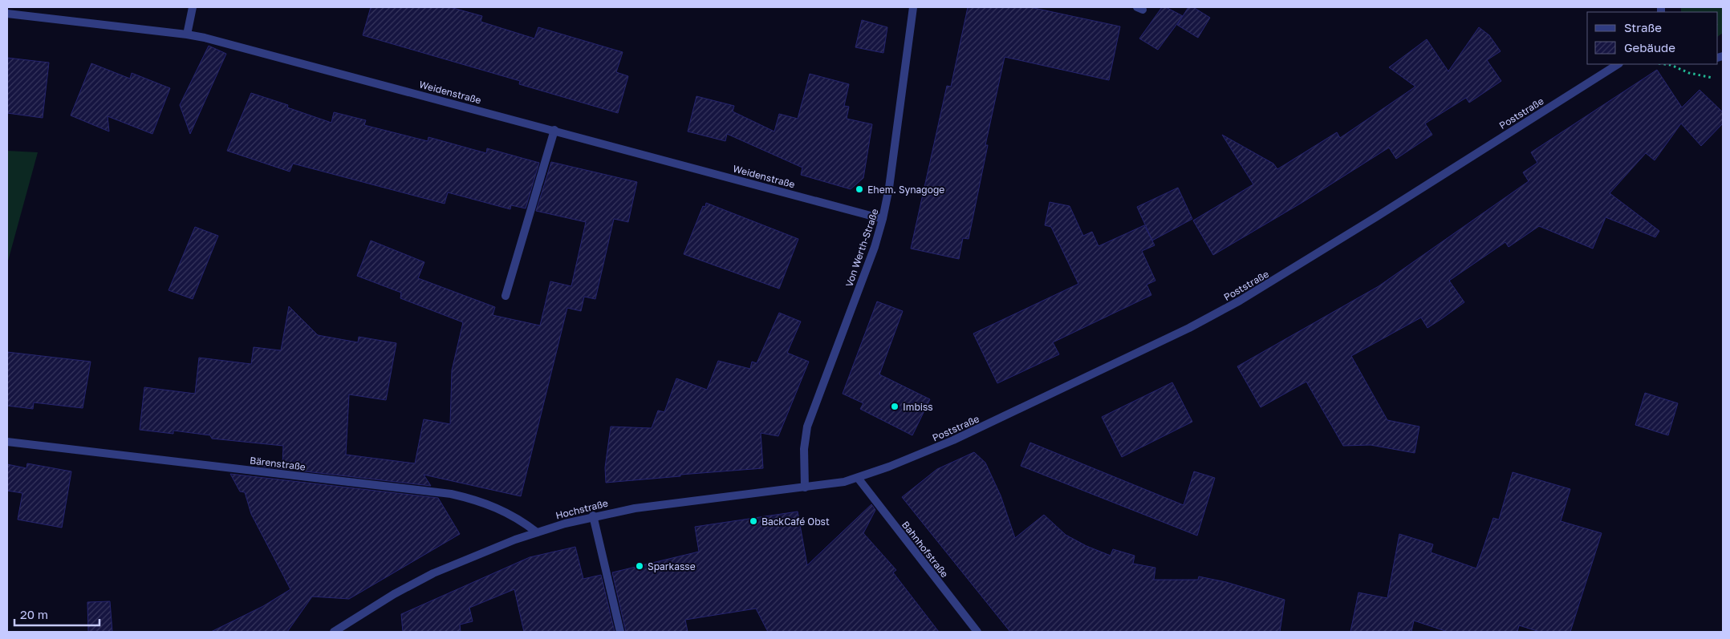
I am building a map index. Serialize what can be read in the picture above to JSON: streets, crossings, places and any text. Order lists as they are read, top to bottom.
{
  "streets": {
    "street": [
      "Weidenstraße",
      "Poststraße",
      "Von Werth-Straße",
      "Bärenstraße",
      "Hochstraße",
      "Bahnhofstraße"
    ]
  },
  "crossings": [
    ["Weidenstraße", "Von Werth-Straße"],
    ["Poststraße", "Hochstraße"],
    ["Poststraße", "Bahnhofstraße"],
    ["Von Werth-Straße", "Hochstraße"],
    ["Bärenstraße", "Hochstraße"],
    ["Hochstraße", "Bahnhofstraße"]
  ],
  "places": [
    "Ehem. Synagoge",
    "Imbiss",
    "BackCafé Obst",
    "Sparkasse"
  ],
  "legend": ["Straße", "Gebäude"],
  "scale_bar": "20 m"
}
